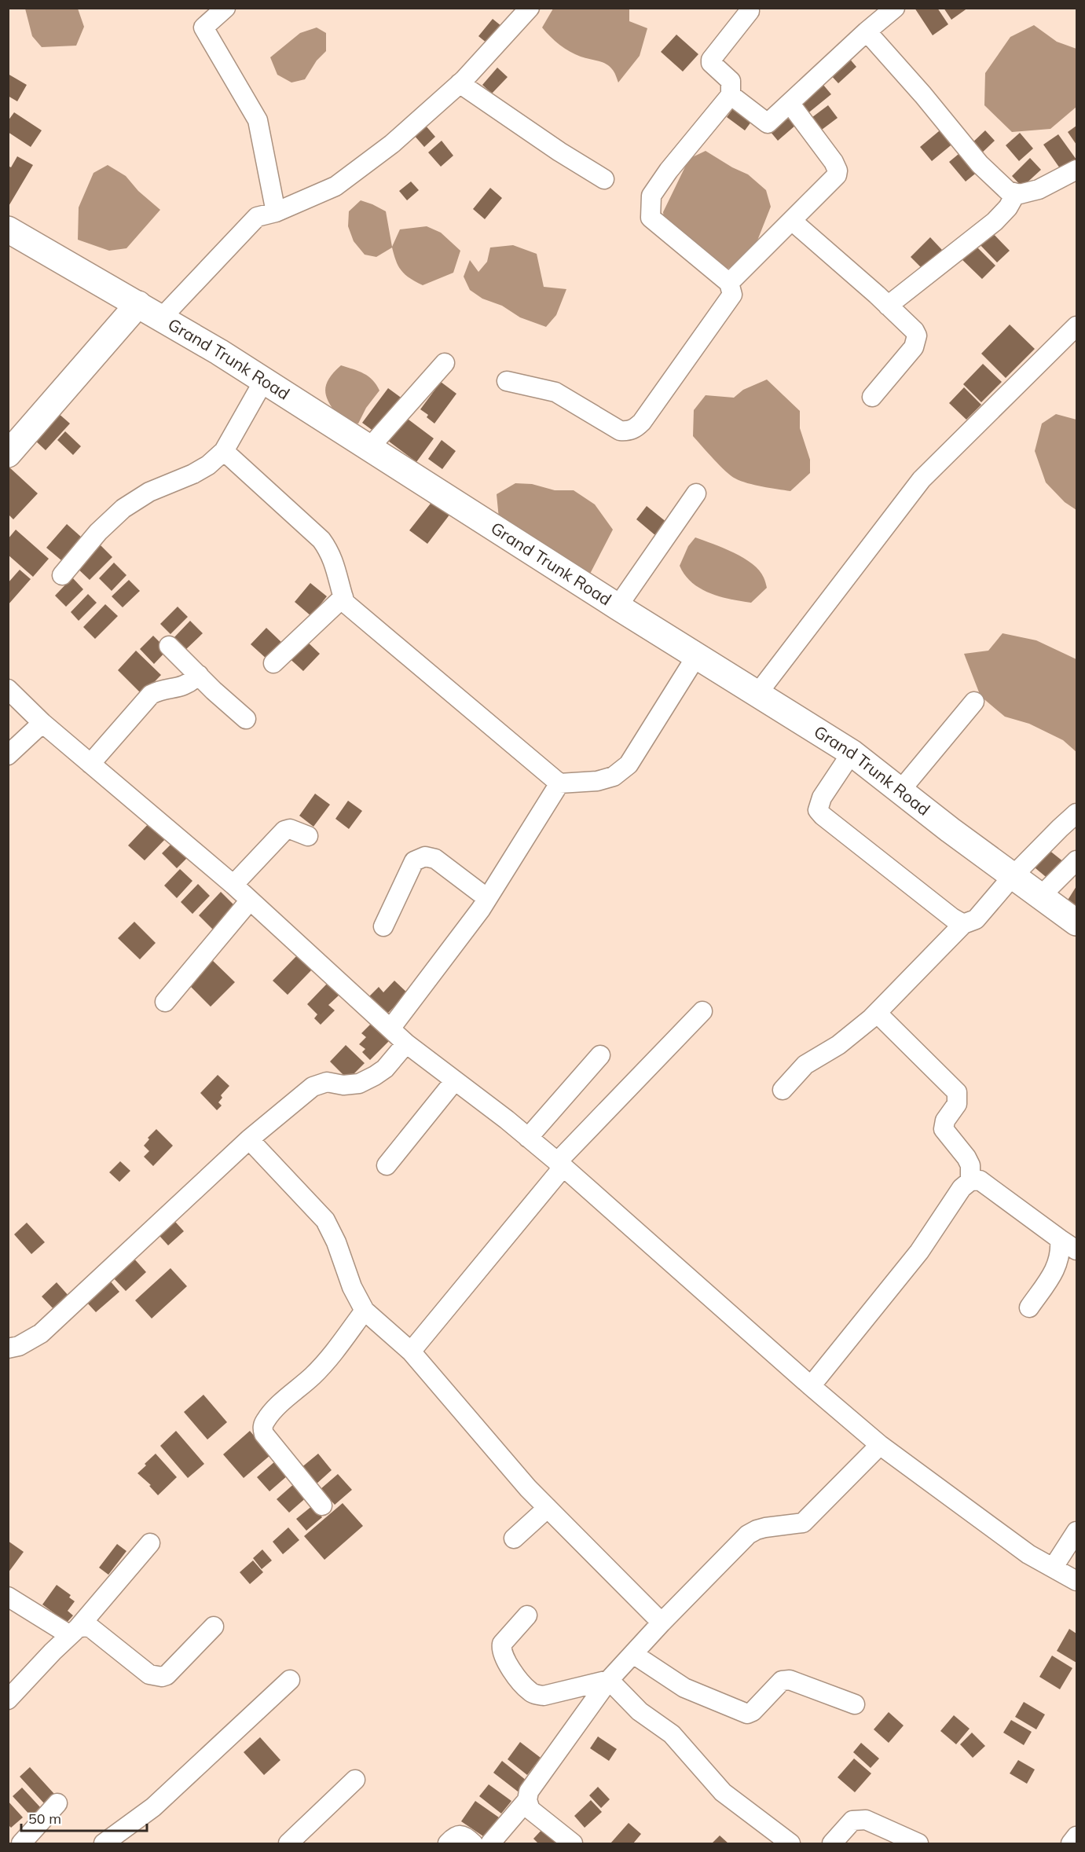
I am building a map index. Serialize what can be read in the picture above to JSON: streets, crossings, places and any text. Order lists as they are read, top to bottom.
{
  "streets": {
    "main road": ["Grand Trunk Road"]
  },
  "scale_bar": "50 m"
}
